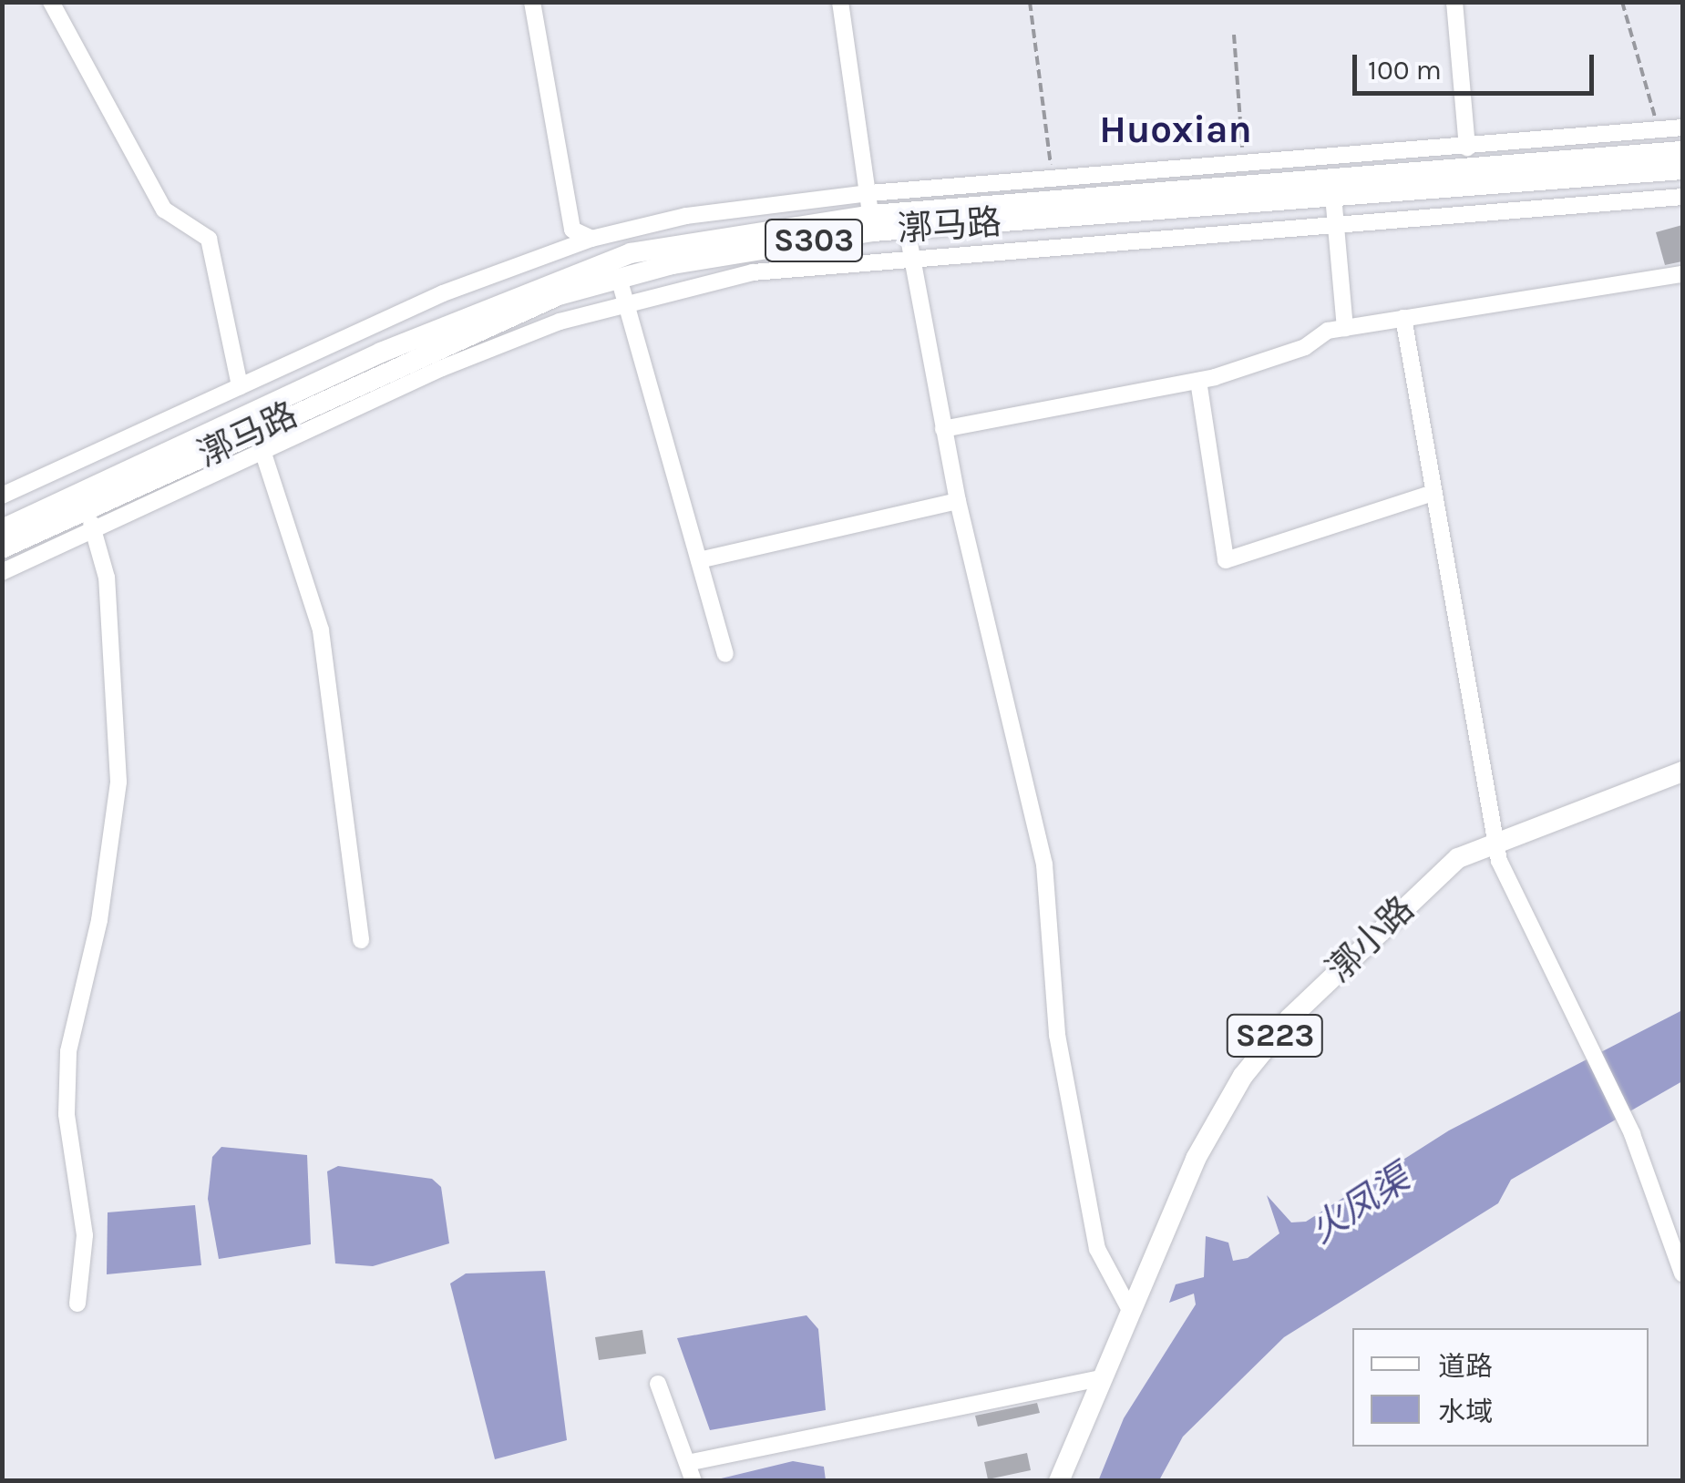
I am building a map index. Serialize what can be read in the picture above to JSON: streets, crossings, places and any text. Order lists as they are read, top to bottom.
{
  "streets": {
    "main road": [
      "漷马路",
      "S303",
      "漷小路",
      "S223"
    ]
  },
  "districts": ["Huoxian"],
  "water": ["火凤渠"],
  "legend": ["道路", "水域"],
  "scale_bar": "100 m"
}
